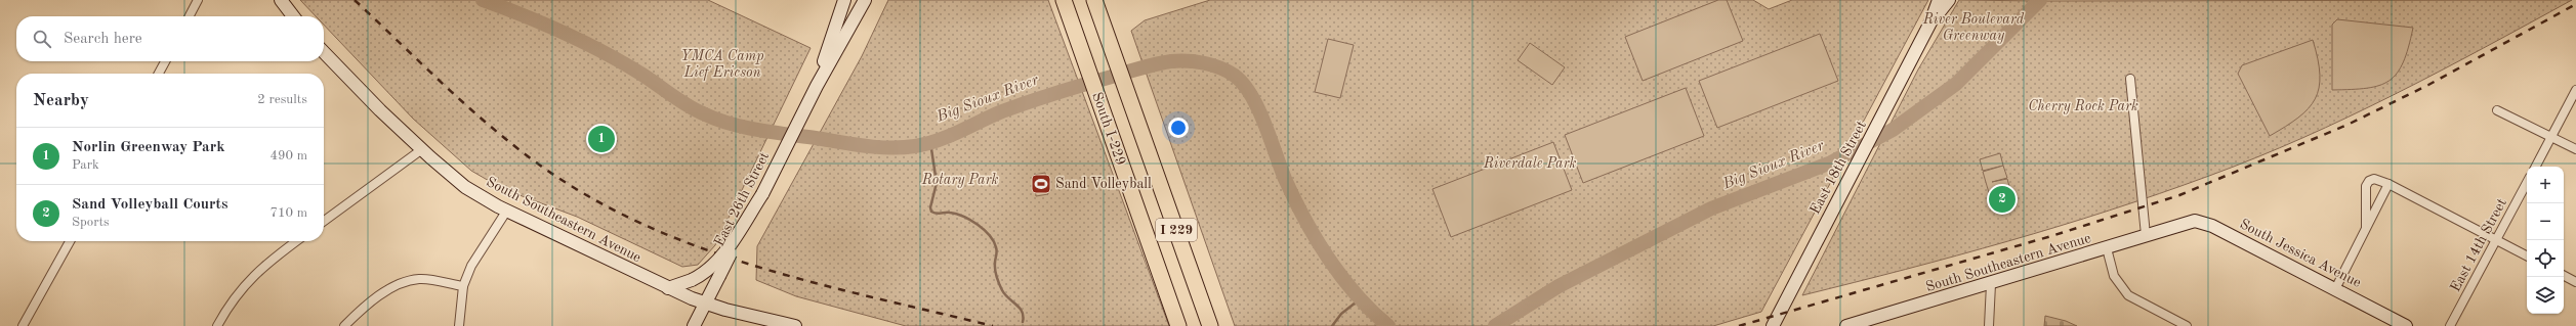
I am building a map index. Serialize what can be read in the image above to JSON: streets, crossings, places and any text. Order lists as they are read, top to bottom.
{
  "streets": {
    "highway": ["South I-229", "I 229"],
    "main road": [
      "East 18th Street",
      "East 26th Street",
      "South Southeastern Avenue",
      "South Jessica Avenue"
    ],
    "street": ["East 14th Street"]
  },
  "crossings": [
    ["East 26th Street", "South Southeastern Avenue"],
    ["South Southeastern Avenue", "South Jessica Avenue"]
  ],
  "water": ["Big Sioux River"],
  "parks": [
    "River Boulevard Greenway",
    "YMCA Camp Lief Ericson",
    "Cherry Rock Park",
    "Riverdale Park",
    "Rotary Park"
  ],
  "places": {
    "sports": ["Sand Volleyball"]
  },
  "page": {
    "search": "Search here",
    "heading": ["Nearby", "2 results"],
    "pins": ["1", "2"],
    "list": [
      {
        "mark": "1",
        "name": "Norlin Greenway Park",
        "note": "Park",
        "value": "490 m"
      },
      {
        "mark": "2",
        "name": "Sand Volleyball Courts",
        "note": "Sports",
        "value": "710 m"
      }
    ],
    "map_buttons": ["+", "−"]
  }
}
